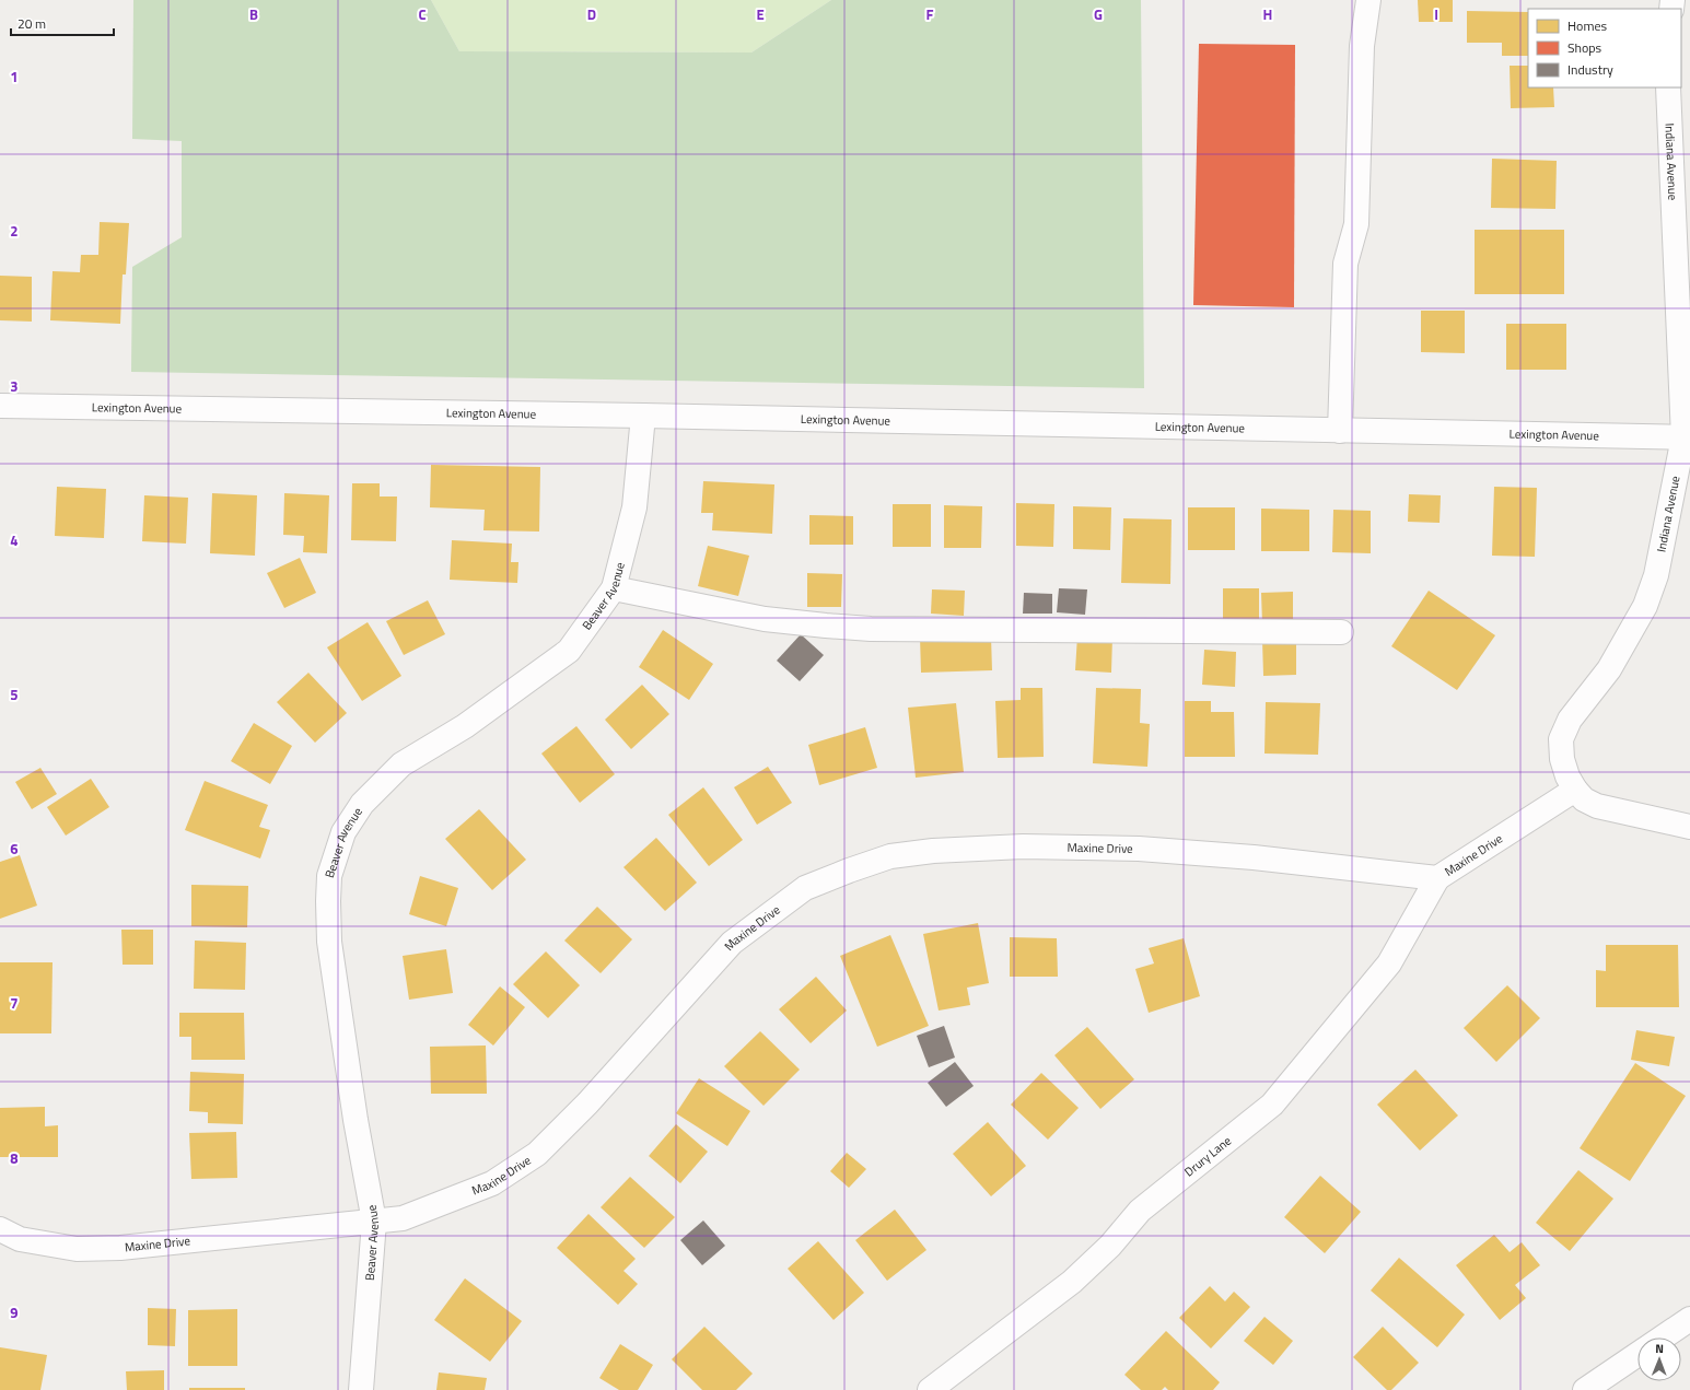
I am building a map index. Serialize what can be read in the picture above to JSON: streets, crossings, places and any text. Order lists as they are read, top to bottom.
{
  "streets": {
    "street": [
      "Indiana Avenue",
      "Lexington Avenue",
      "Beaver Avenue",
      "Maxine Drive",
      "Drury Lane"
    ]
  },
  "crossings": [
    ["Indiana Avenue", "Lexington Avenue"],
    ["Indiana Avenue", "Maxine Drive"],
    ["Lexington Avenue", "Beaver Avenue"],
    ["Beaver Avenue", "Maxine Drive"],
    ["Maxine Drive", "Drury Lane"]
  ],
  "legend": ["Homes", "Shops", "Industry"],
  "scale_bar": "20 m",
  "north": "top",
  "grid": {
    "columns": [
      "B",
      "C",
      "D",
      "E",
      "F",
      "G",
      "H",
      "I"
    ],
    "rows": [
      "1",
      "2",
      "3",
      "4",
      "5",
      "6",
      "7",
      "8",
      "9"
    ]
  }
}
